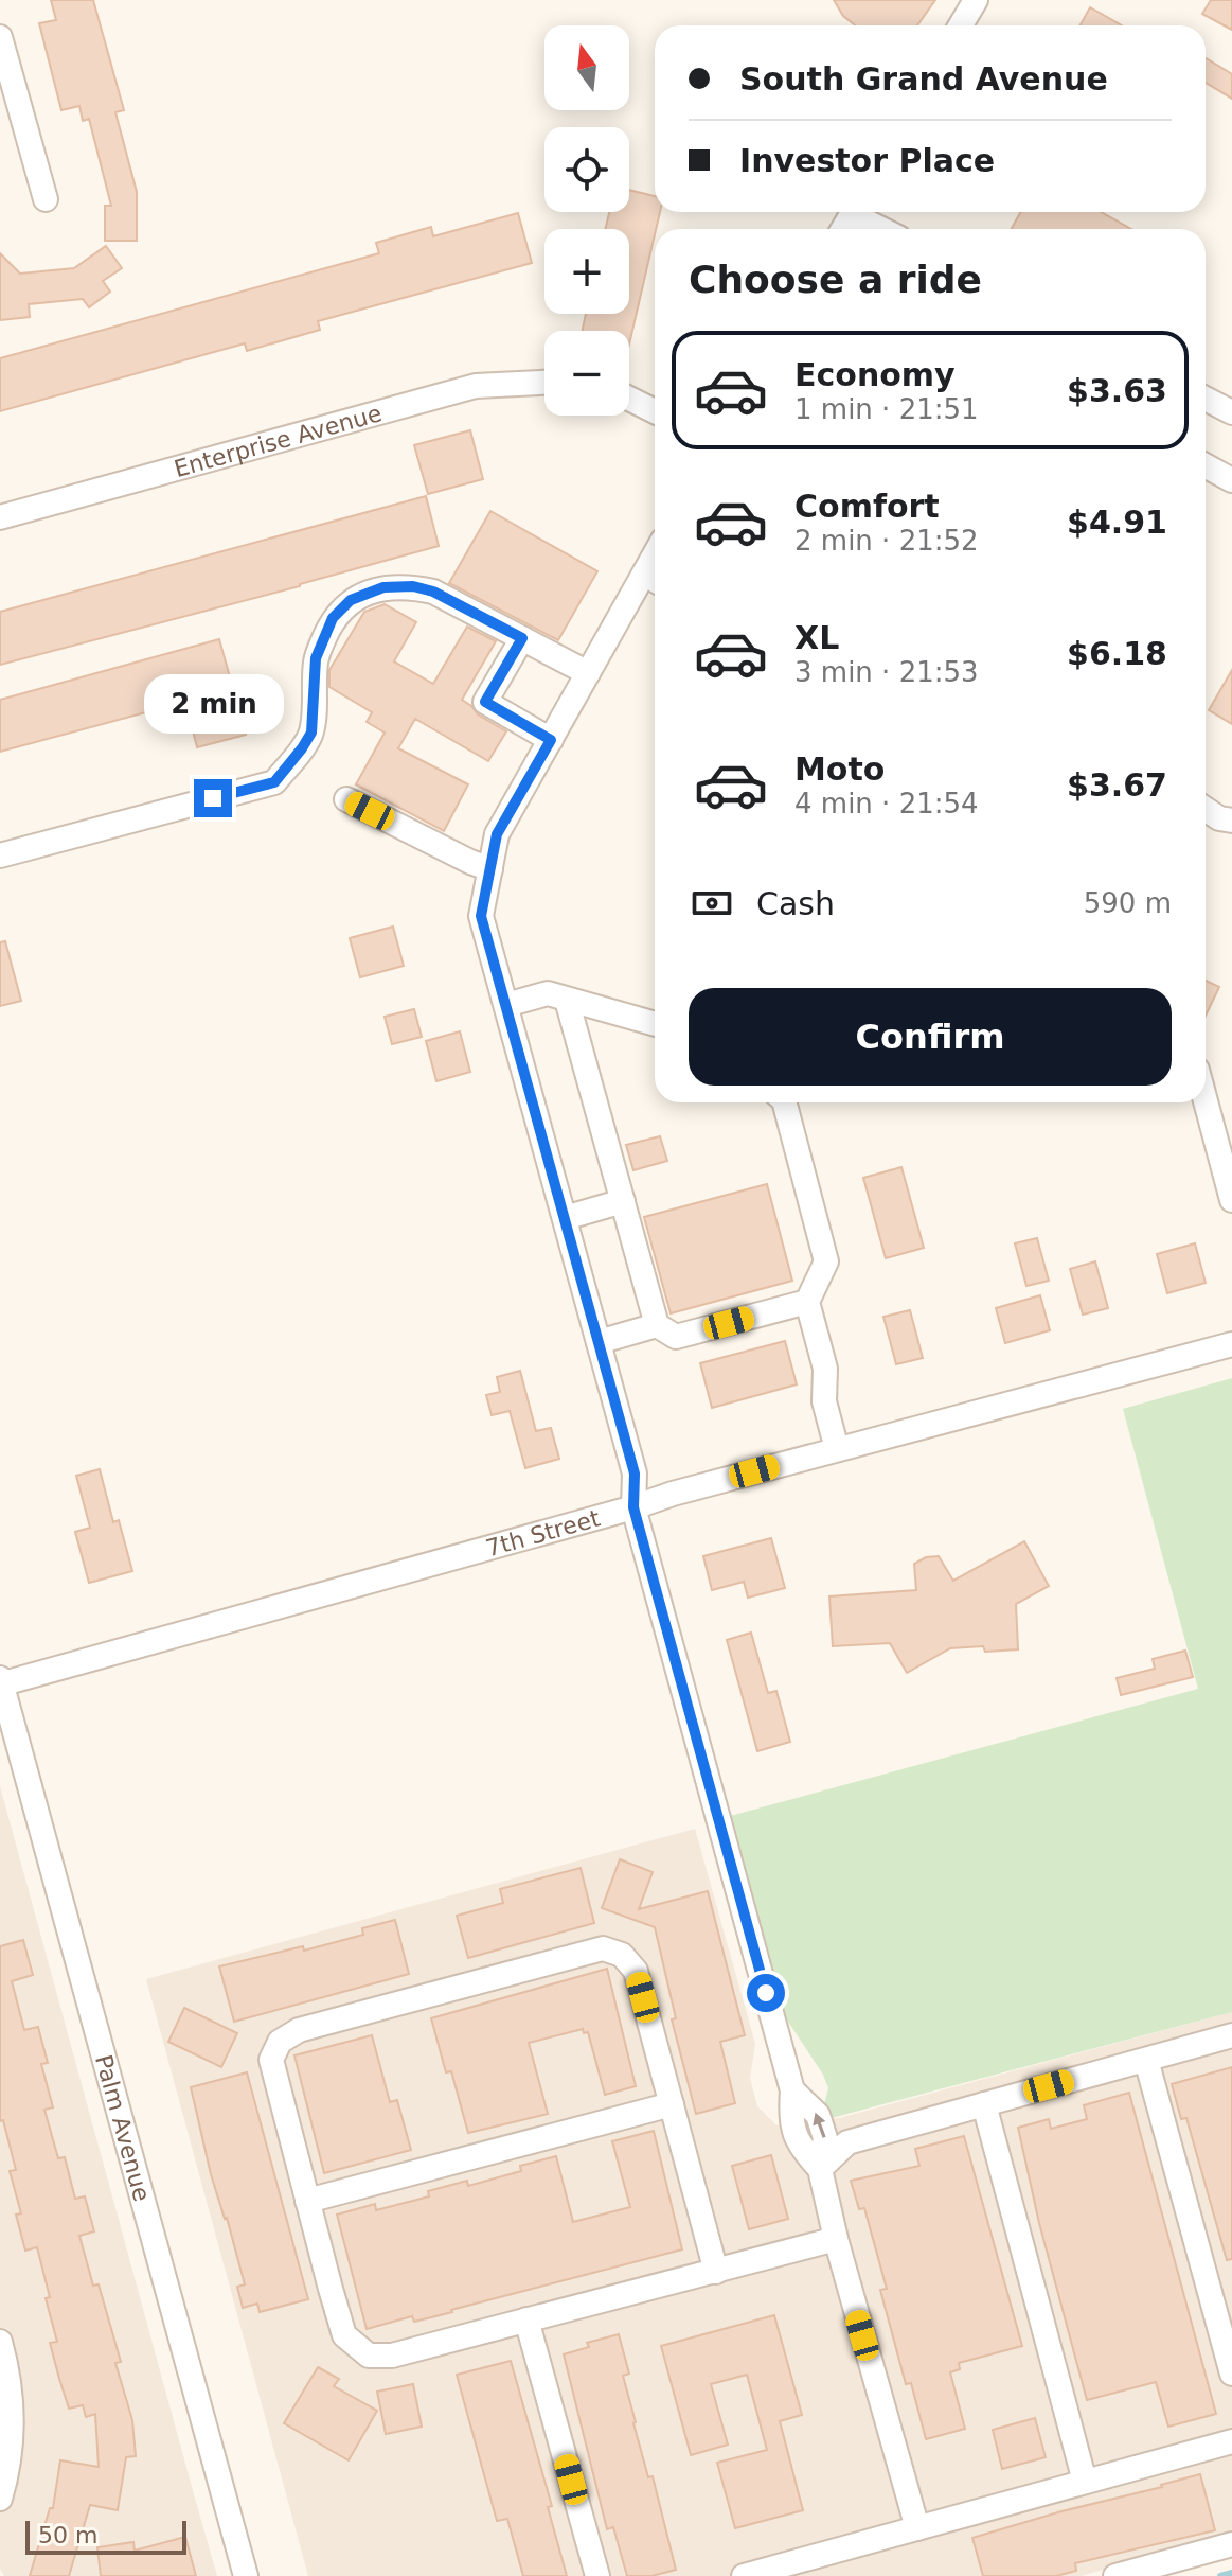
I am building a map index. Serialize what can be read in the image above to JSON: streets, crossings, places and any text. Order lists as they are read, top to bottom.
{
  "streets": {
    "street": ["Enterprise Avenue", "7th Street", "Palm Avenue"]
  },
  "crossings": [
    ["7th Street", "Palm Avenue"]
  ],
  "scale_bar": "50 m",
  "north": "top",
  "page": {
    "map_buttons": ["+", "−"],
    "banner": ["South Grand Avenue", "Investor Place"],
    "heading": "Choose a ride",
    "list": [
      {
        "name": "Economy",
        "note": "1 min · 21:51",
        "value": "$3.63"
      },
      {
        "name": "Comfort",
        "note": "2 min · 21:52",
        "value": "$4.91"
      },
      {
        "name": "XL",
        "note": "3 min · 21:53",
        "value": "$6.18"
      },
      {
        "name": "Moto",
        "note": "4 min · 21:54",
        "value": "$3.67"
      }
    ],
    "bubble": "2 min",
    "pay": ["Cash", "590 m"],
    "buttons": "Confirm",
    "scale": "50 m"
  }
}
